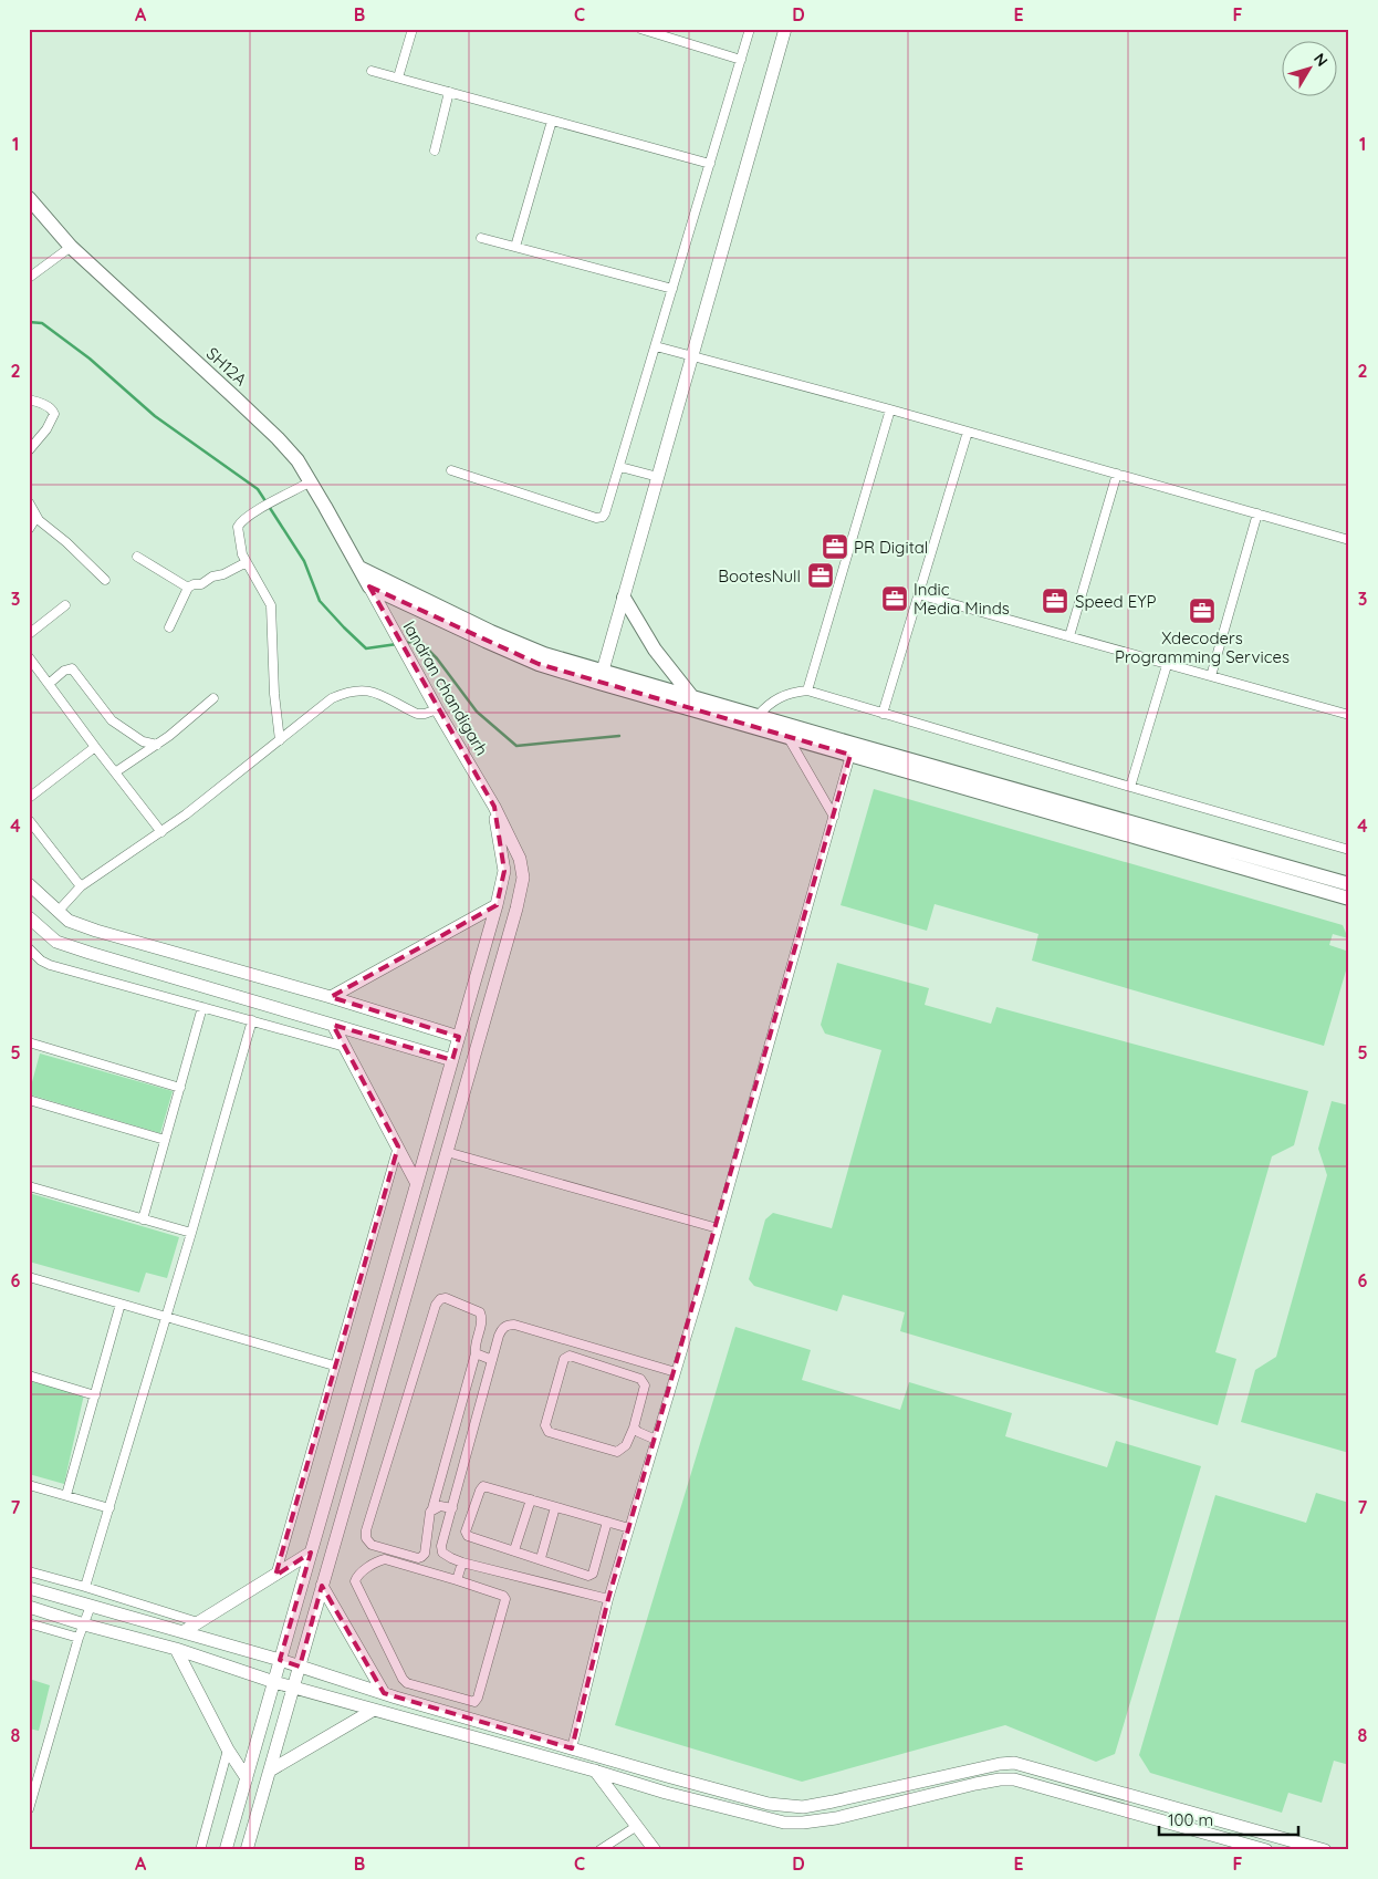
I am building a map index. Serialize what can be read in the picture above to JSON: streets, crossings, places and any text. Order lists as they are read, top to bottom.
{
  "streets": {
    "main road": ["SH12A", "landran chandigarh"]
  },
  "crossings": [
    ["SH12A", "landran chandigarh"]
  ],
  "places": {
    "office": [
      "PR Digital",
      "BootesNull",
      "Indic Media Minds",
      "Speed EYP",
      "Xdecoders Programming Services"
    ]
  },
  "scale_bar": "100 m",
  "north": "top right",
  "grid": {
    "columns": [
      "A",
      "B",
      "C",
      "D",
      "E",
      "F"
    ],
    "rows": [
      "1",
      "2",
      "3",
      "4",
      "5",
      "6",
      "7",
      "8"
    ]
  }
}
